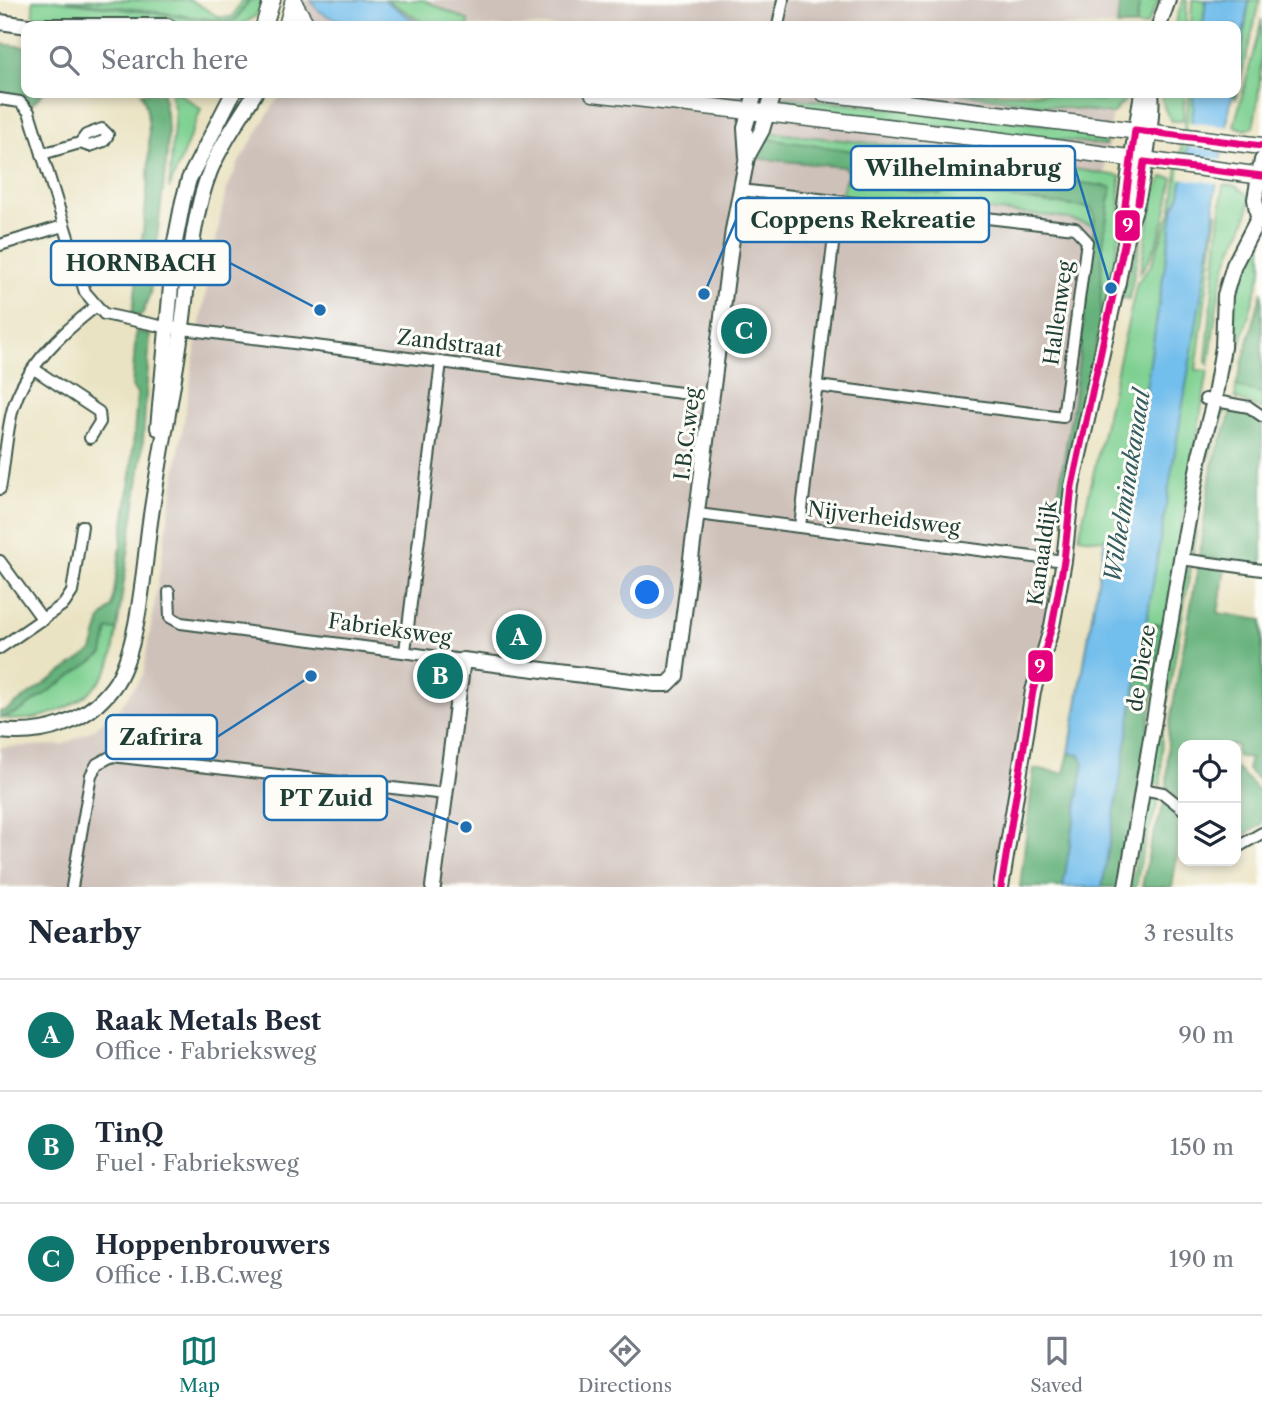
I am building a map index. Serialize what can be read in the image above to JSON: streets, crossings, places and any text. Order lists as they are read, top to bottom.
{
  "streets": {
    "street": [
      "Hallenweg",
      "Zandstraat",
      "I.B.C.weg",
      "Nijverheidsweg",
      "Kanaaldijk",
      "Fabrieksweg",
      "de Dieze"
    ]
  },
  "crossings": [
    ["Zandstraat", "I.B.C.weg"],
    ["I.B.C.weg", "Nijverheidsweg"],
    ["I.B.C.weg", "Fabrieksweg"],
    ["Nijverheidsweg", "Kanaaldijk"]
  ],
  "water": ["Wilhelminakanaal"],
  "places": [
    "Wilhelminabrug",
    "Coppens Rekreatie",
    "HORNBACH",
    "Zafrira",
    "PT Zuid"
  ],
  "lines": ["transit line 9"],
  "page": {
    "search": "Search here",
    "pins": ["C", "A", "B"],
    "heading": ["Nearby", "3 results"],
    "list": [
      {
        "mark": "A",
        "name": "Raak Metals Best",
        "note": "Office · Fabrieksweg",
        "value": "90 m"
      },
      {
        "mark": "B",
        "name": "TinQ",
        "note": "Fuel · Fabrieksweg",
        "value": "150 m"
      },
      {
        "mark": "C",
        "name": "Hoppenbrouwers",
        "note": "Office · I.B.C.weg",
        "value": "190 m"
      }
    ],
    "nav": ["Map", "Directions", "Saved"]
  }
}
